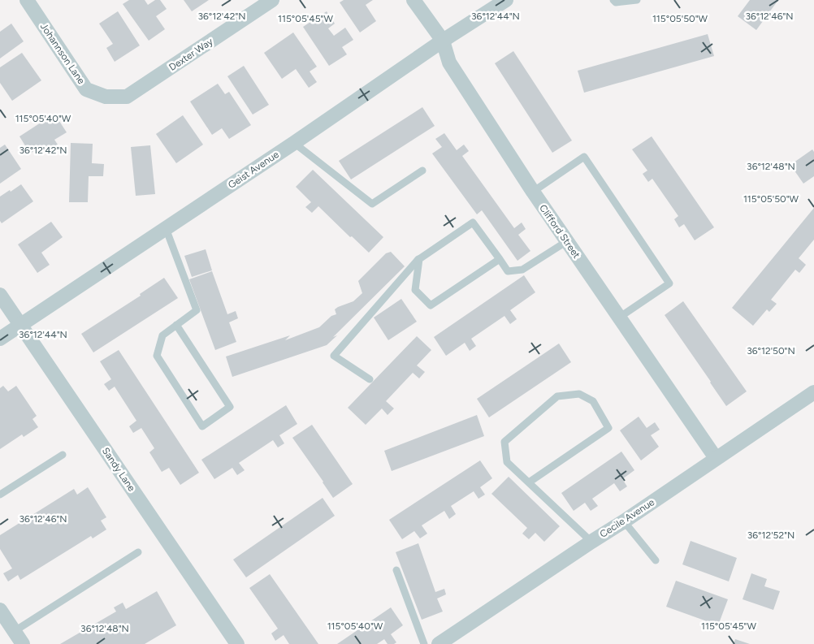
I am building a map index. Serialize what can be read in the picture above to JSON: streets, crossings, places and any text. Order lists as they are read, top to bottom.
{
  "streets": {
    "street": [
      "Johannson Lane",
      "Dexter Way",
      "Geist Avenue",
      "Clifford Street",
      "Sandy Lane",
      "Cecile Avenue"
    ]
  },
  "crossings": [
    ["Johannson Lane", "Dexter Way"],
    ["Geist Avenue", "Clifford Street"],
    ["Geist Avenue", "Sandy Lane"],
    ["Clifford Street", "Cecile Avenue"]
  ],
  "coordinates": [
    "36°12'42\"N",
    "36°12'44\"N",
    "36°12'46\"N",
    "115°05'45\"W",
    "115°05'50\"W",
    "115°05'40\"W",
    "36°12'48\"N",
    "36°12'50\"N",
    "36°12'52\"N"
  ]
}
